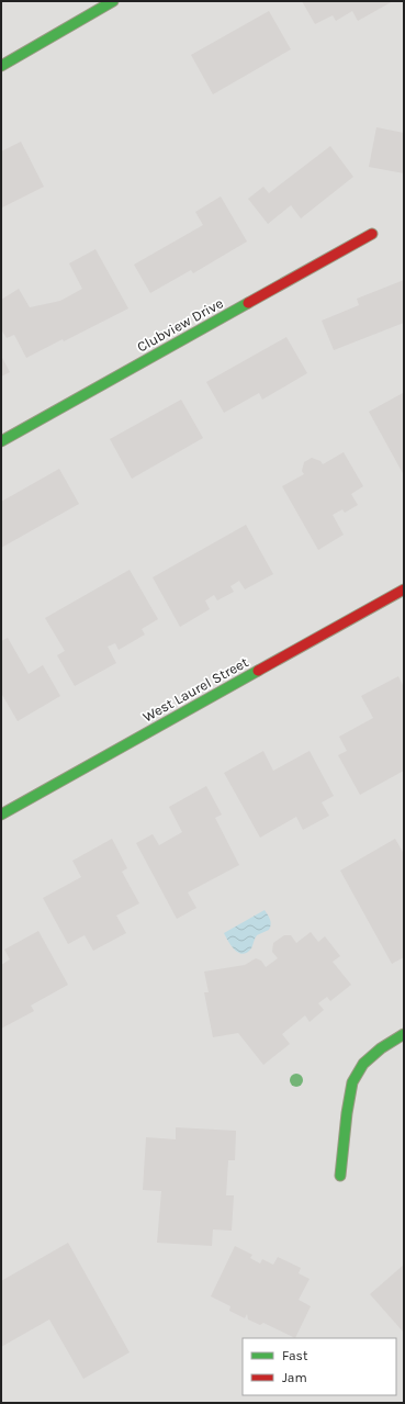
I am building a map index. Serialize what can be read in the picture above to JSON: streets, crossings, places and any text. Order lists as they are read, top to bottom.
{
  "streets": {
    "street": ["Clubview Drive", "West Laurel Street"]
  },
  "legend": ["Fast", "Jam"]
}
